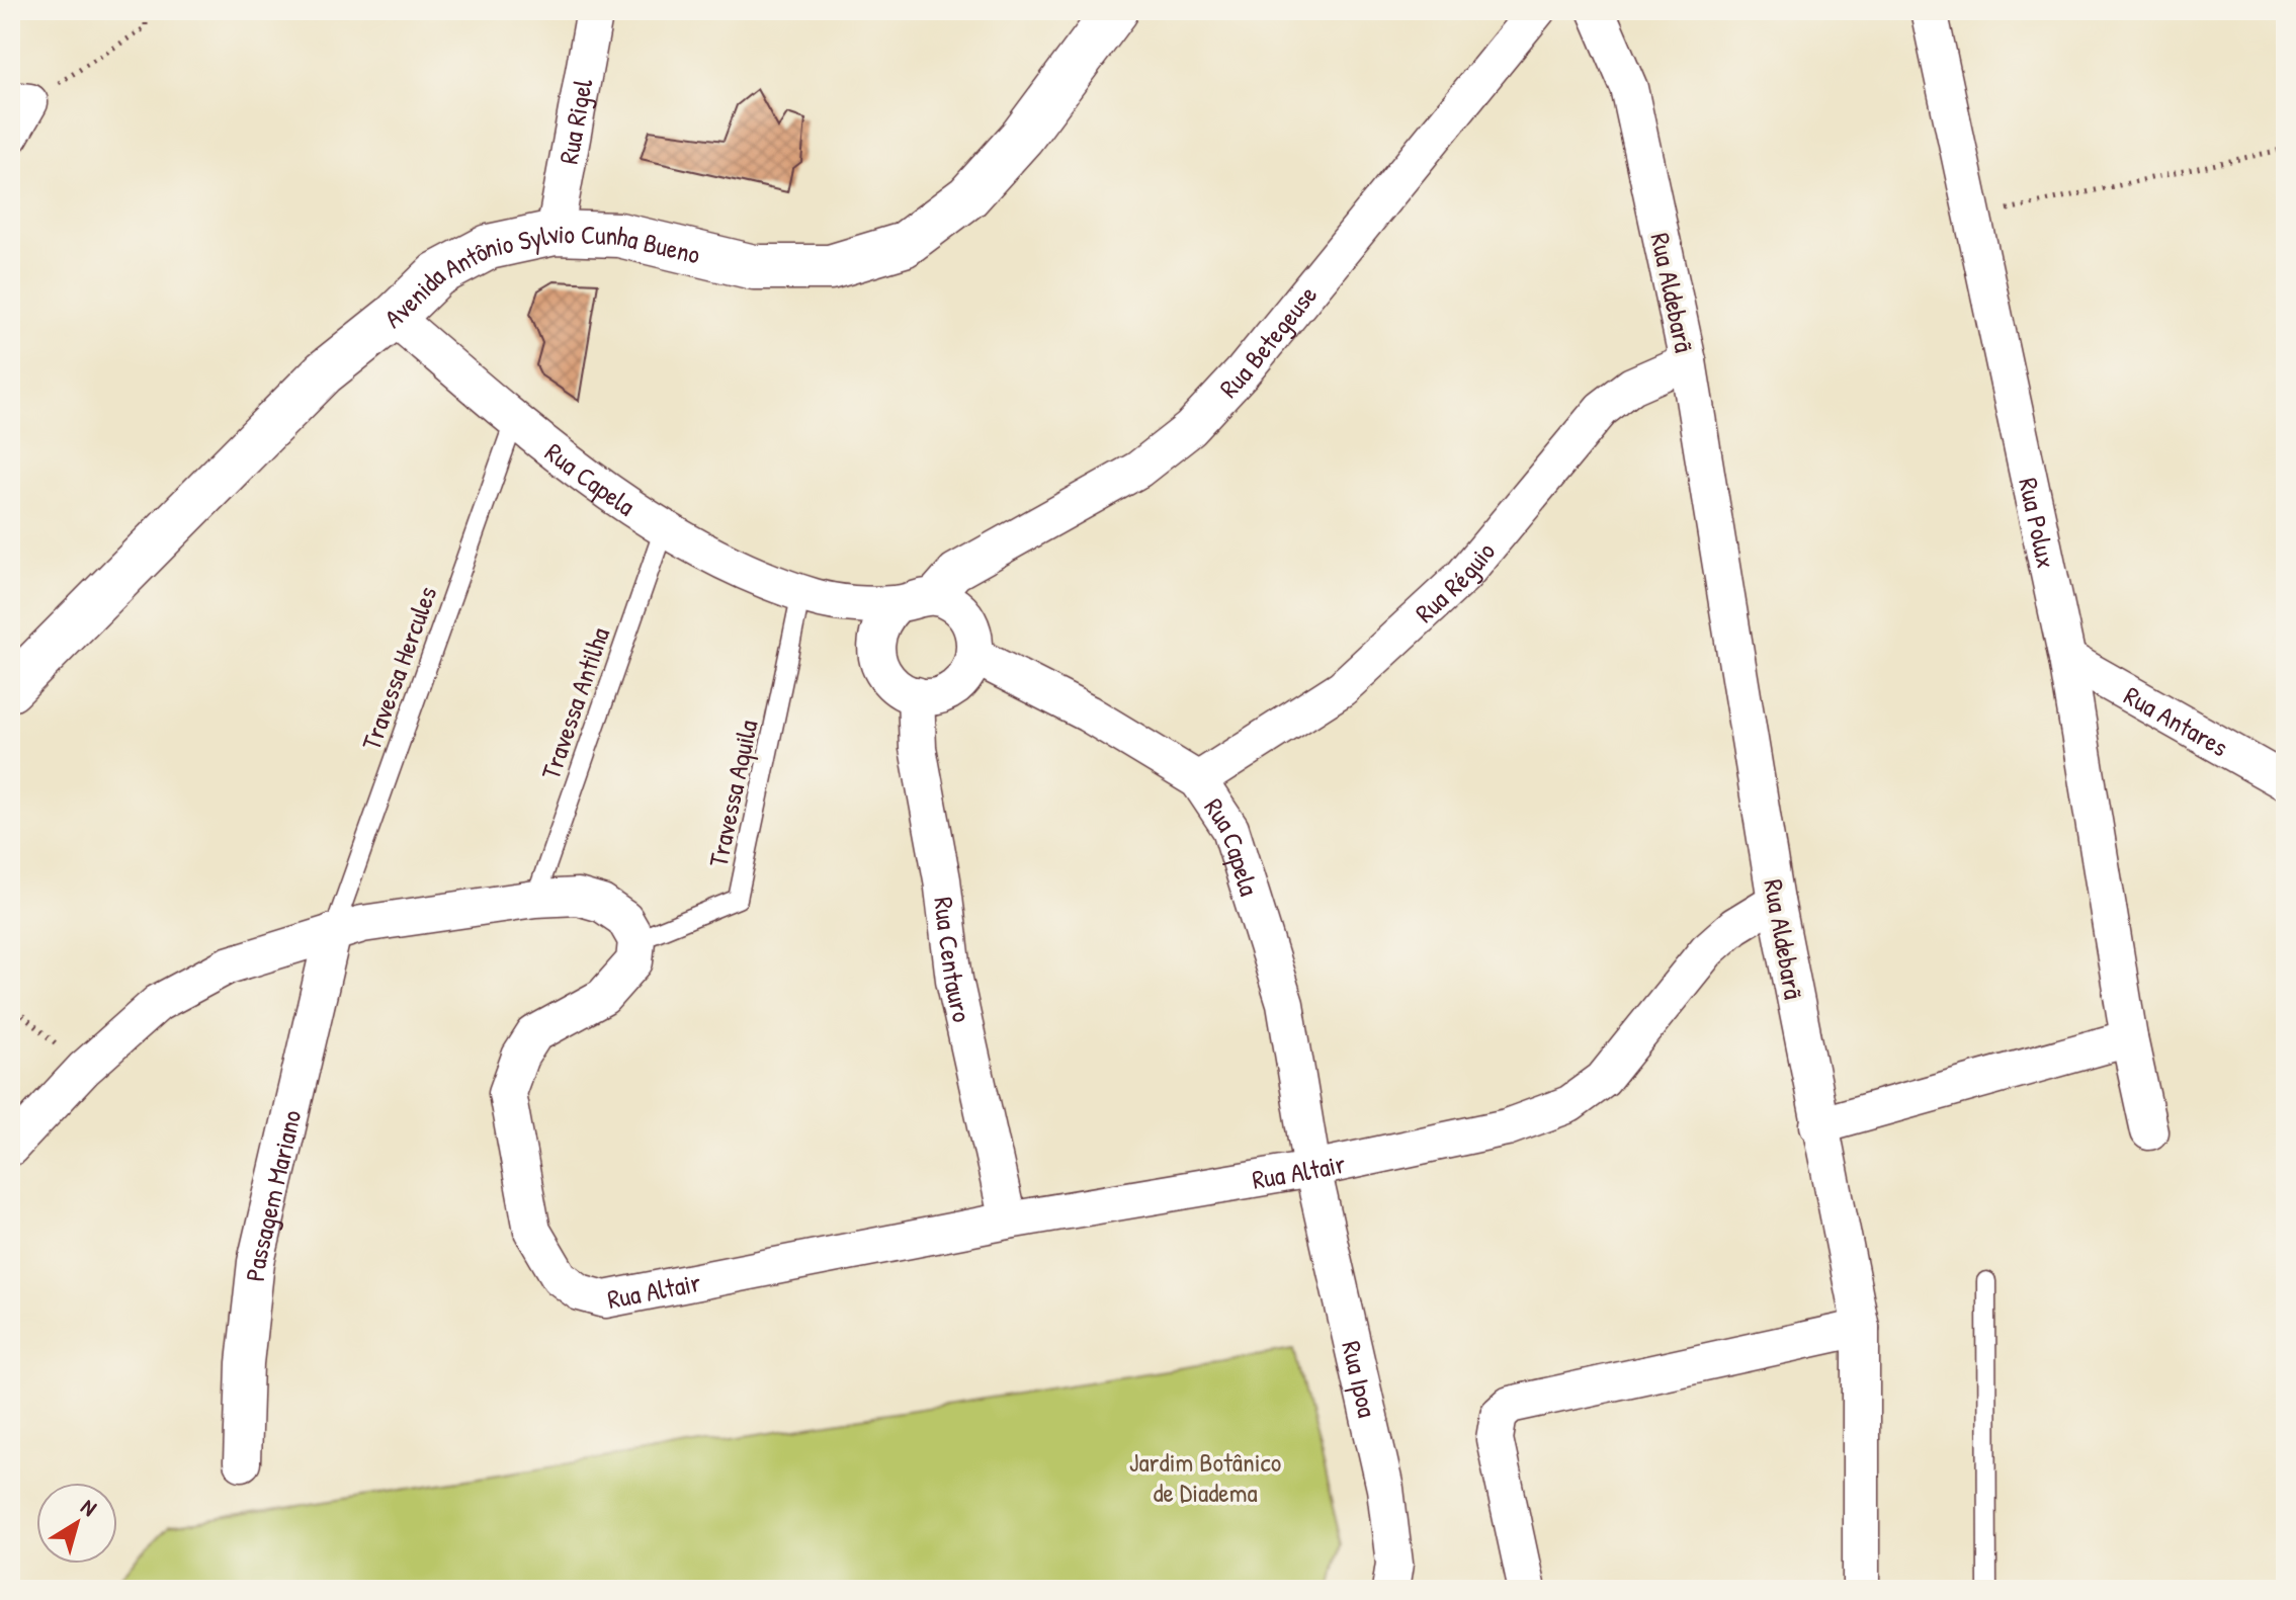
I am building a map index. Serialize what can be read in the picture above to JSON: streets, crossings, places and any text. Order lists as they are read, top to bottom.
{
  "streets": {
    "main road": ["Avenida Antônio Sylvio Cunha Bueno"],
    "street": [
      "Rua Rigel",
      "Rua Aldebarã",
      "Rua Betegeuse",
      "Rua Capela",
      "Rua Polux",
      "Rua Réguio",
      "Rua Antares",
      "Rua Centauro",
      "Rua Altair",
      "Passagem Mariano",
      "Rua Ipoa"
    ],
    "lane": ["Travessa Hercules", "Travessa Antilha", "Travessa Aquila"]
  },
  "crossings": [
    ["Rua Rigel", "Avenida Antônio Sylvio Cunha Bueno"],
    ["Rua Aldebarã", "Rua Réguio"],
    ["Rua Aldebarã", "Rua Altair"],
    ["Avenida Antônio Sylvio Cunha Bueno", "Rua Capela"],
    ["Rua Betegeuse", "Rua Capela"],
    ["Rua Betegeuse", "Rua Centauro"],
    ["Rua Capela", "Rua Réguio"],
    ["Rua Capela", "Travessa Hercules"],
    ["Rua Capela", "Travessa Antilha"],
    ["Rua Capela", "Travessa Aquila"],
    ["Rua Capela", "Rua Centauro"],
    ["Rua Capela", "Rua Altair"],
    ["Rua Capela", "Rua Ipoa"],
    ["Rua Polux", "Rua Antares"],
    ["Travessa Hercules", "Passagem Mariano"],
    ["Travessa Aquila", "Rua Altair"],
    ["Rua Centauro", "Rua Altair"],
    ["Rua Altair", "Rua Ipoa"]
  ],
  "parks": ["Jardim Botânico de Diadema"],
  "north": "top right"
}
